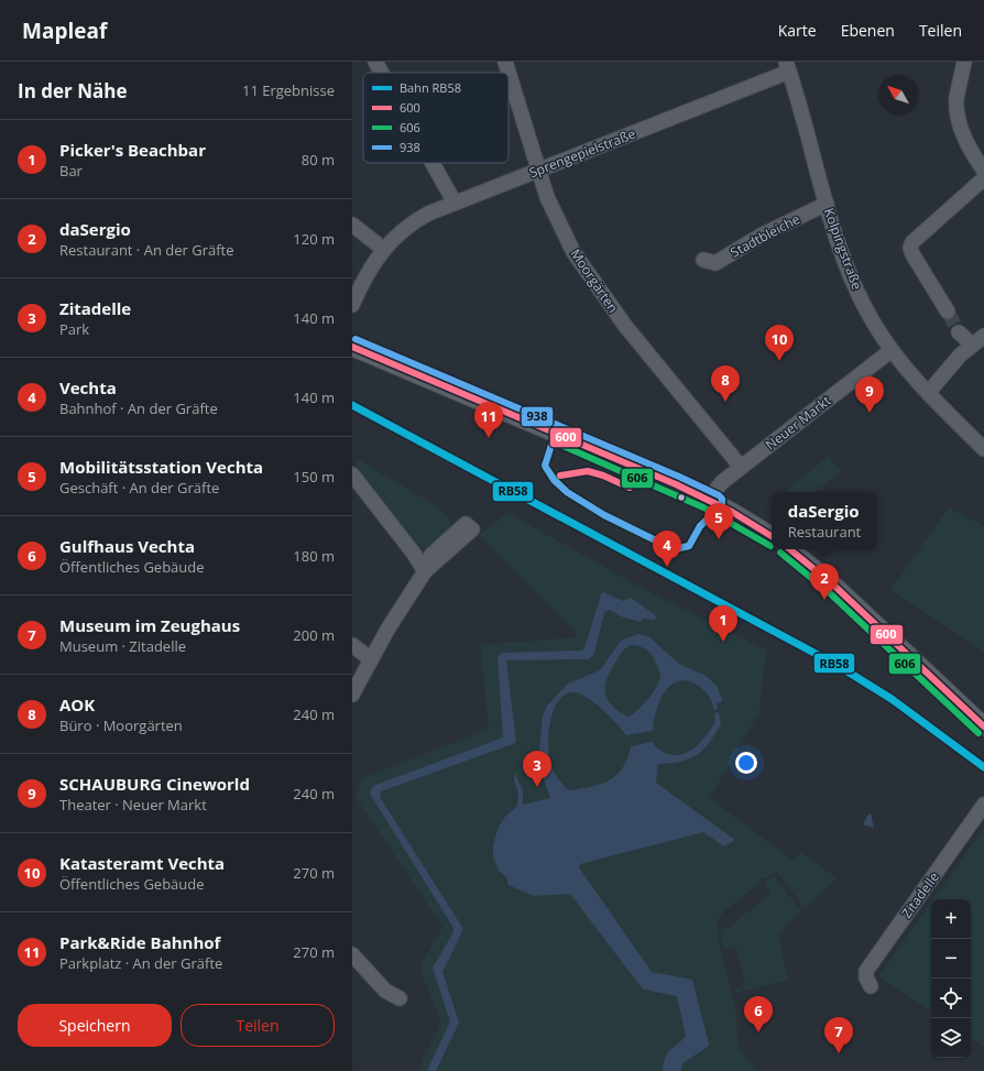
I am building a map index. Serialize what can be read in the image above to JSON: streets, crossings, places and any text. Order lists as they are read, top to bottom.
{
  "streets": {
    "street": [
      "Sprengepielstraße",
      "Stadtbleiche",
      "Kolpingstraße",
      "Moorgärten",
      "Neuer Markt",
      "Zitadelle"
    ]
  },
  "crossings": [
    ["Sprengepielstraße", "Kolpingstraße"],
    ["Sprengepielstraße", "Moorgärten"],
    ["Stadtbleiche", "Kolpingstraße"],
    ["Kolpingstraße", "Neuer Markt"],
    ["Moorgärten", "Neuer Markt"]
  ],
  "lines": [
    "transit line 938",
    "transit line 600",
    "rail line RB58",
    "transit line 606"
  ],
  "legend": [
    "Bahn RB58",
    "600",
    "606",
    "938"
  ],
  "north": "top left",
  "page": {
    "header": "Mapleaf",
    "nav": ["Karte", "Ebenen", "Teilen"],
    "heading": ["In der Nähe", "11 Ergebnisse"],
    "list": [
      {
        "mark": "1",
        "name": "Picker's Beachbar",
        "note": "Bar",
        "value": "80 m"
      },
      {
        "mark": "2",
        "name": "daSergio",
        "note": "Restaurant · An der Gräfte",
        "value": "120 m"
      },
      {
        "mark": "3",
        "name": "Zitadelle",
        "note": "Park",
        "value": "140 m"
      },
      {
        "mark": "4",
        "name": "Vechta",
        "note": "Bahnhof · An der Gräfte",
        "value": "140 m"
      },
      {
        "mark": "5",
        "name": "Mobilitätsstation Vechta",
        "note": "Geschäft · An der Gräfte",
        "value": "150 m"
      },
      {
        "mark": "6",
        "name": "Gulfhaus Vechta",
        "note": "Öffentliches Gebäude",
        "value": "180 m"
      },
      {
        "mark": "7",
        "name": "Museum im Zeughaus",
        "note": "Museum · Zitadelle",
        "value": "200 m"
      },
      {
        "mark": "8",
        "name": "AOK",
        "note": "Büro · Moorgärten",
        "value": "240 m"
      },
      {
        "mark": "9",
        "name": "SCHAUBURG Cineworld",
        "note": "Theater · Neuer Markt",
        "value": "240 m"
      },
      {
        "mark": "10",
        "name": "Katasteramt Vechta",
        "note": "Öffentliches Gebäude",
        "value": "270 m"
      },
      {
        "mark": "11",
        "name": "Park&Ride Bahnhof",
        "note": "Parkplatz · An der Gräfte",
        "value": "270 m"
      }
    ],
    "pins": [
      "10",
      "8",
      "9",
      "11",
      "5",
      "4",
      "2",
      "1",
      "3",
      "6",
      "7"
    ],
    "popup": ["daSergio", "Restaurant"],
    "map_buttons": ["+", "−"],
    "buttons": ["Speichern", "Teilen"]
  }
}
